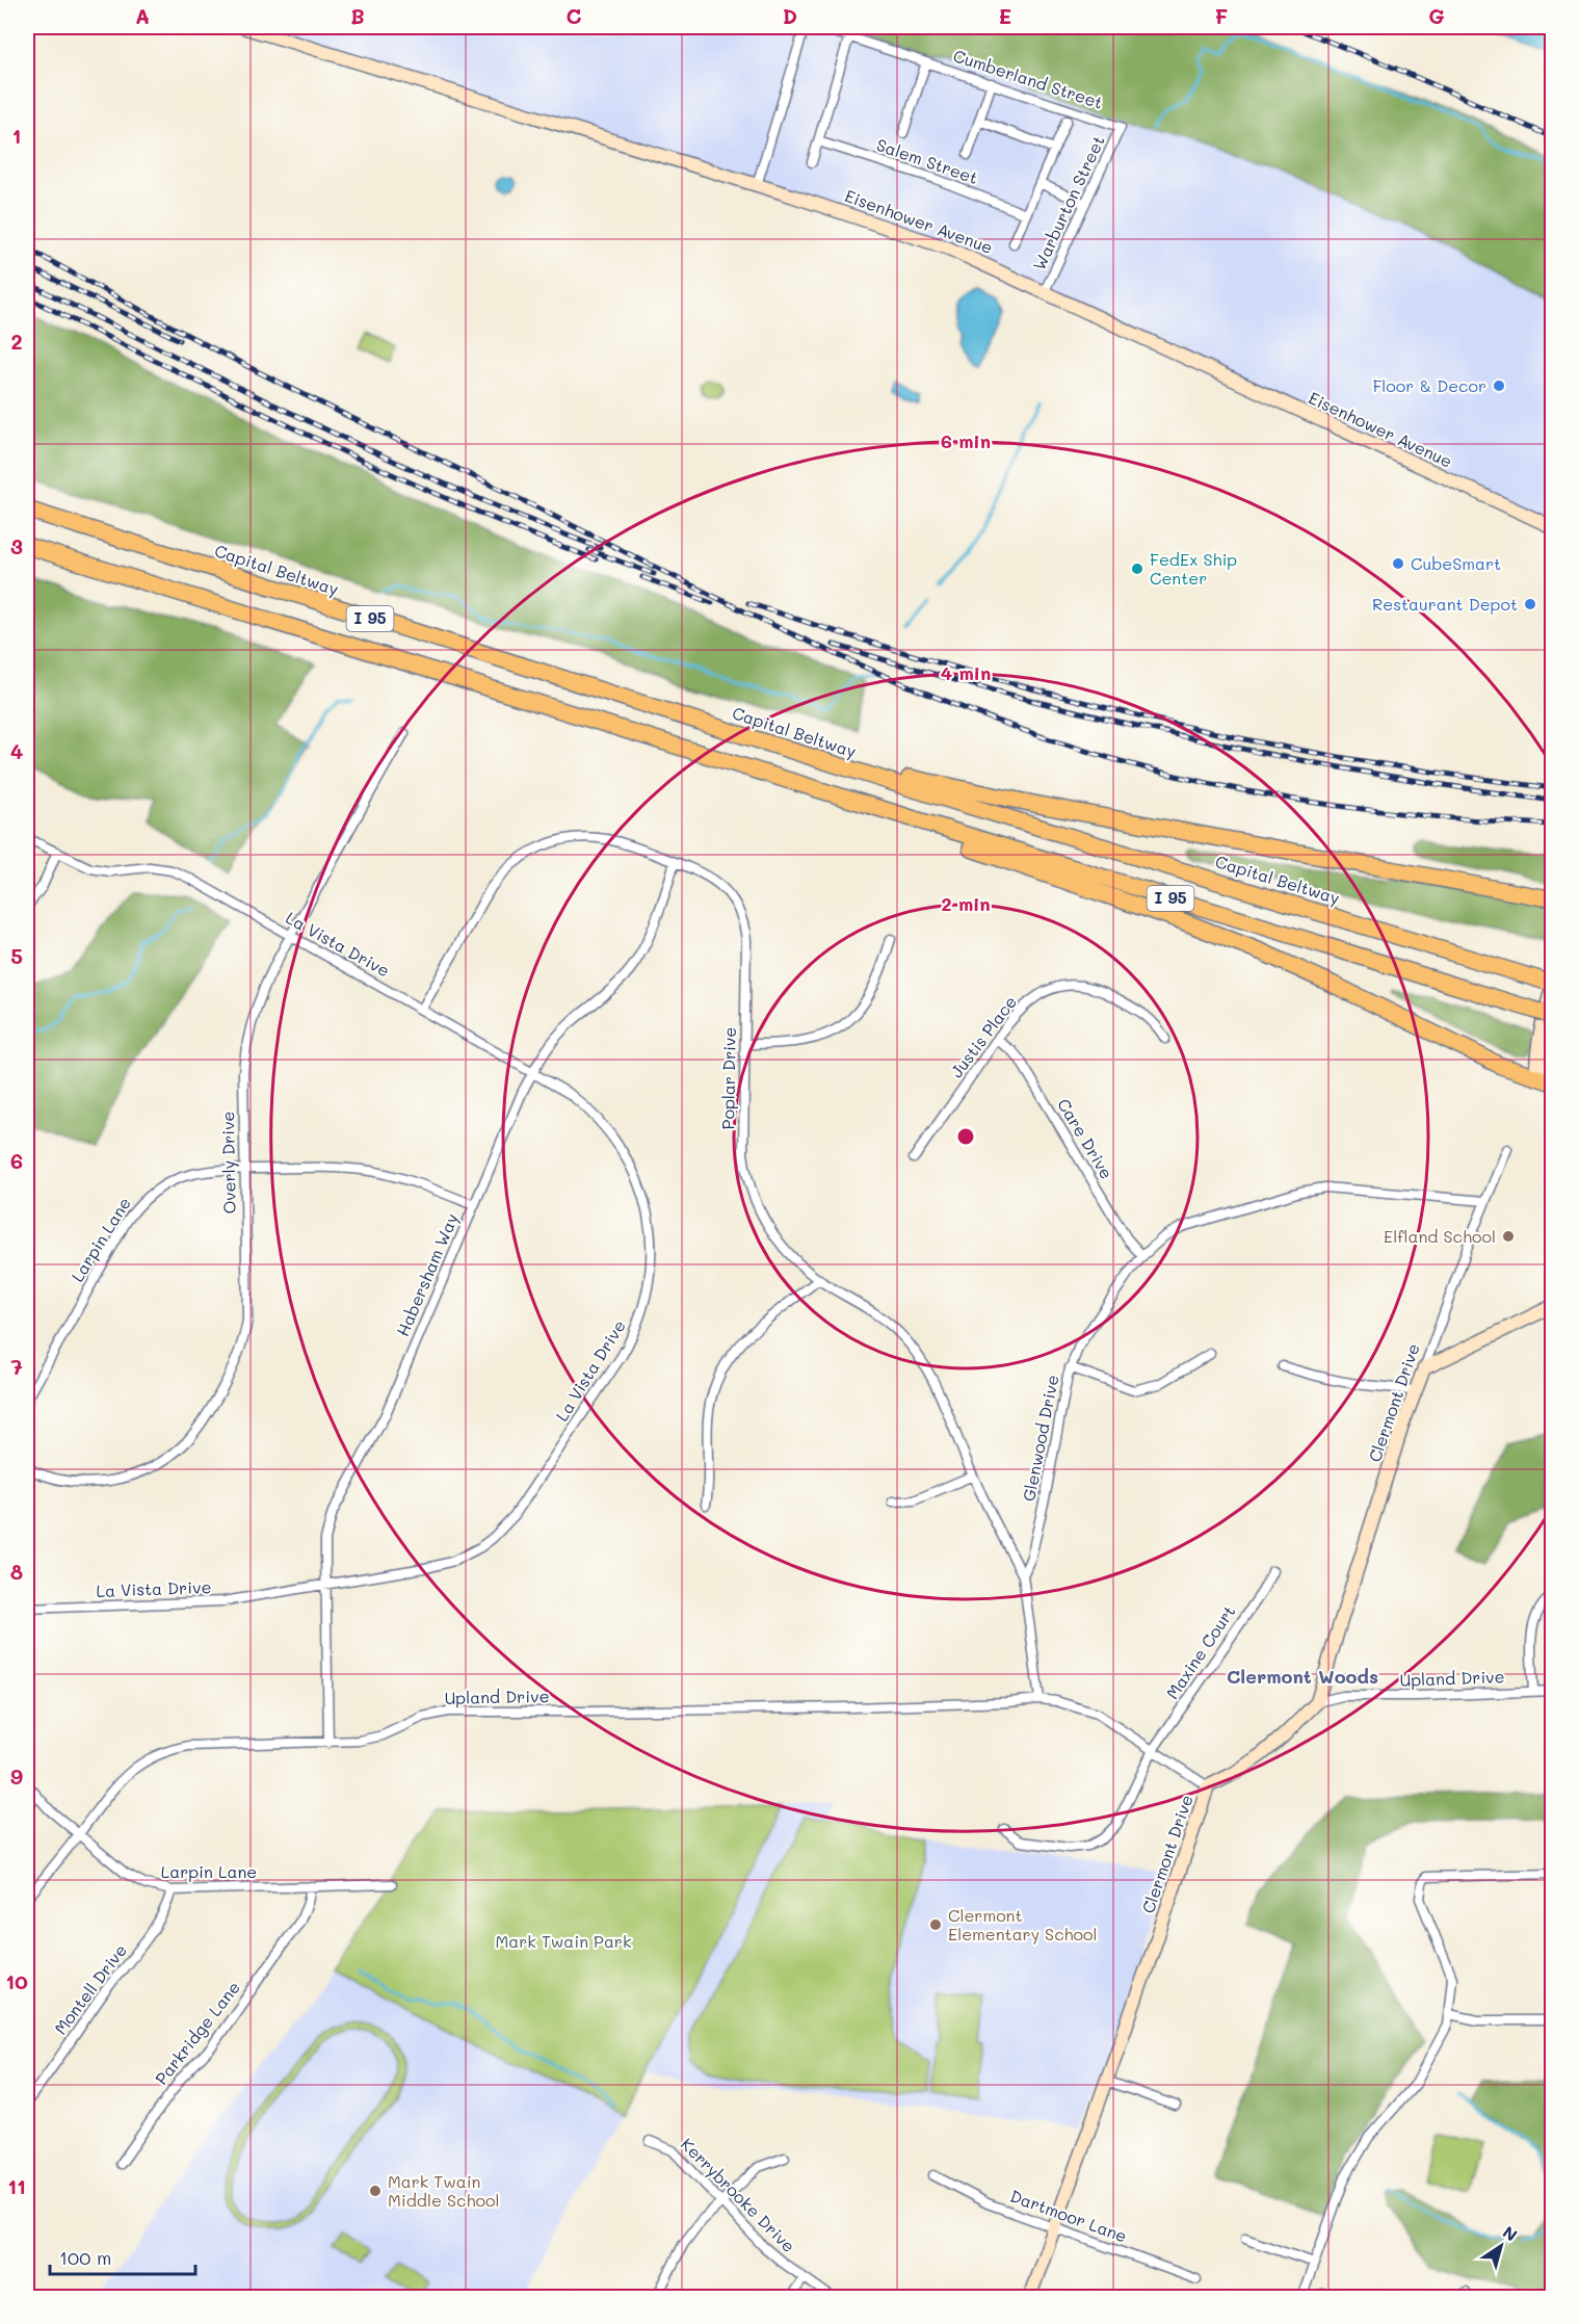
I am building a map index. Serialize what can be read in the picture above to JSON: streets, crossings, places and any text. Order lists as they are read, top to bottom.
{
  "streets": {
    "highway": ["Capital Beltway", "I 95"],
    "main road": ["Eisenhower Avenue", "Clermont Drive"],
    "street": [
      "Cumberland Street",
      "Salem Street",
      "Warburton Street",
      "La Vista Drive",
      "Justis Place",
      "Poplar Drive",
      "Care Drive",
      "Overly Drive",
      "Larpin Lane",
      "Habersham Way",
      "Glenwood Drive",
      "Maxine Court",
      "Upland Drive",
      "Montell Drive",
      "Parkridge Lane",
      "Kerrybrooke Drive",
      "Dartmoor Lane"
    ]
  },
  "crossings": [
    ["Cumberland Street", "Warburton Street"],
    ["Warburton Street", "Eisenhower Avenue"],
    ["La Vista Drive", "Poplar Drive"],
    ["La Vista Drive", "Overly Drive"],
    ["La Vista Drive", "Habersham Way"],
    ["Justis Place", "Care Drive"],
    ["Poplar Drive", "Habersham Way"],
    ["Poplar Drive", "Glenwood Drive"],
    ["Care Drive", "Glenwood Drive"],
    ["Overly Drive", "Larpin Lane"],
    ["Larpin Lane", "Habersham Way"],
    ["Larpin Lane", "Upland Drive"],
    ["Larpin Lane", "Montell Drive"],
    ["Larpin Lane", "Parkridge Lane"],
    ["Habersham Way", "Upland Drive"],
    ["Clermont Drive", "Glenwood Drive"],
    ["Clermont Drive", "Upland Drive"],
    ["Clermont Drive", "Dartmoor Lane"],
    ["Glenwood Drive", "Upland Drive"]
  ],
  "districts": ["Clermont Woods"],
  "parks": ["Mark Twain Park"],
  "places": [
    "Floor & Decor",
    "CubeSmart",
    "FedEx Ship Center",
    "Restaurant Depot",
    "Elfland School",
    "Clermont Elementary School",
    "Mark Twain Middle School"
  ],
  "scale_bar": "100 m",
  "north": "top right",
  "grid": {
    "columns": [
      "A",
      "B",
      "C",
      "D",
      "E",
      "F",
      "G"
    ],
    "rows": [
      "1",
      "2",
      "3",
      "4",
      "5",
      "6",
      "7",
      "8",
      "9",
      "10",
      "11"
    ]
  },
  "rings": ["6 min", "4 min", "2 min"]
}
